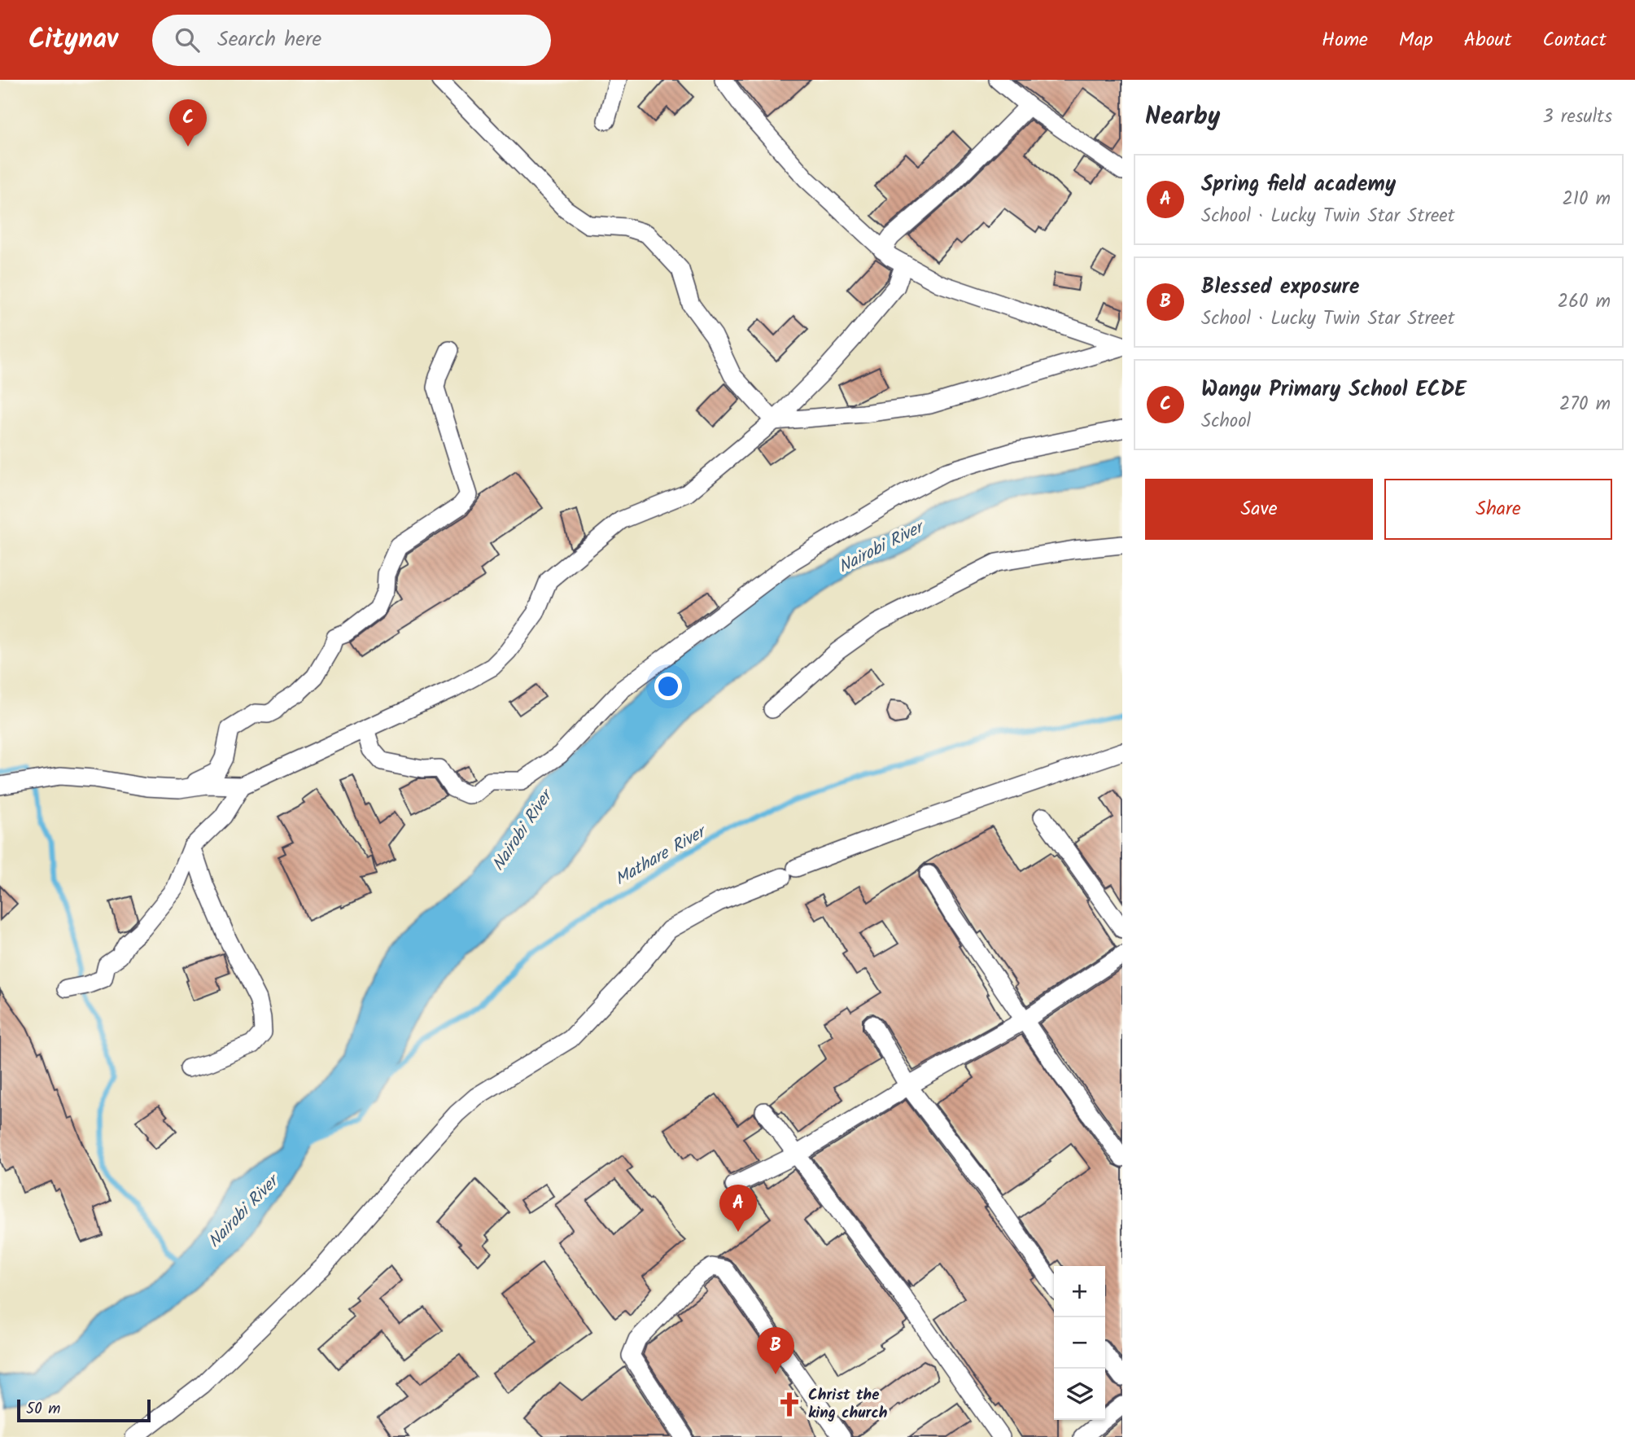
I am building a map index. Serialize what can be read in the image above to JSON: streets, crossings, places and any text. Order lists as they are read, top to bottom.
{
  "water": ["Nairobi River", "Mathare River"],
  "places": {
    "church": ["Christ the king church"]
  },
  "scale_bar": "50 m",
  "page": {
    "header": "Citynav",
    "search": "Search here",
    "nav": [
      "Home",
      "Map",
      "About",
      "Contact"
    ],
    "heading": ["Nearby", "3 results"],
    "pins": ["C", "A", "B"],
    "list": [
      {
        "mark": "A",
        "name": "Spring field academy",
        "note": "School · Lucky Twin Star Street",
        "value": "210 m"
      },
      {
        "mark": "B",
        "name": "Blessed exposure",
        "note": "School · Lucky Twin Star Street",
        "value": "260 m"
      },
      {
        "mark": "C",
        "name": "Wangu Primary School ECDE",
        "note": "School",
        "value": "270 m"
      }
    ],
    "buttons": ["Save", "Share"],
    "map_buttons": ["+", "−"],
    "scale": "50 m"
  }
}
